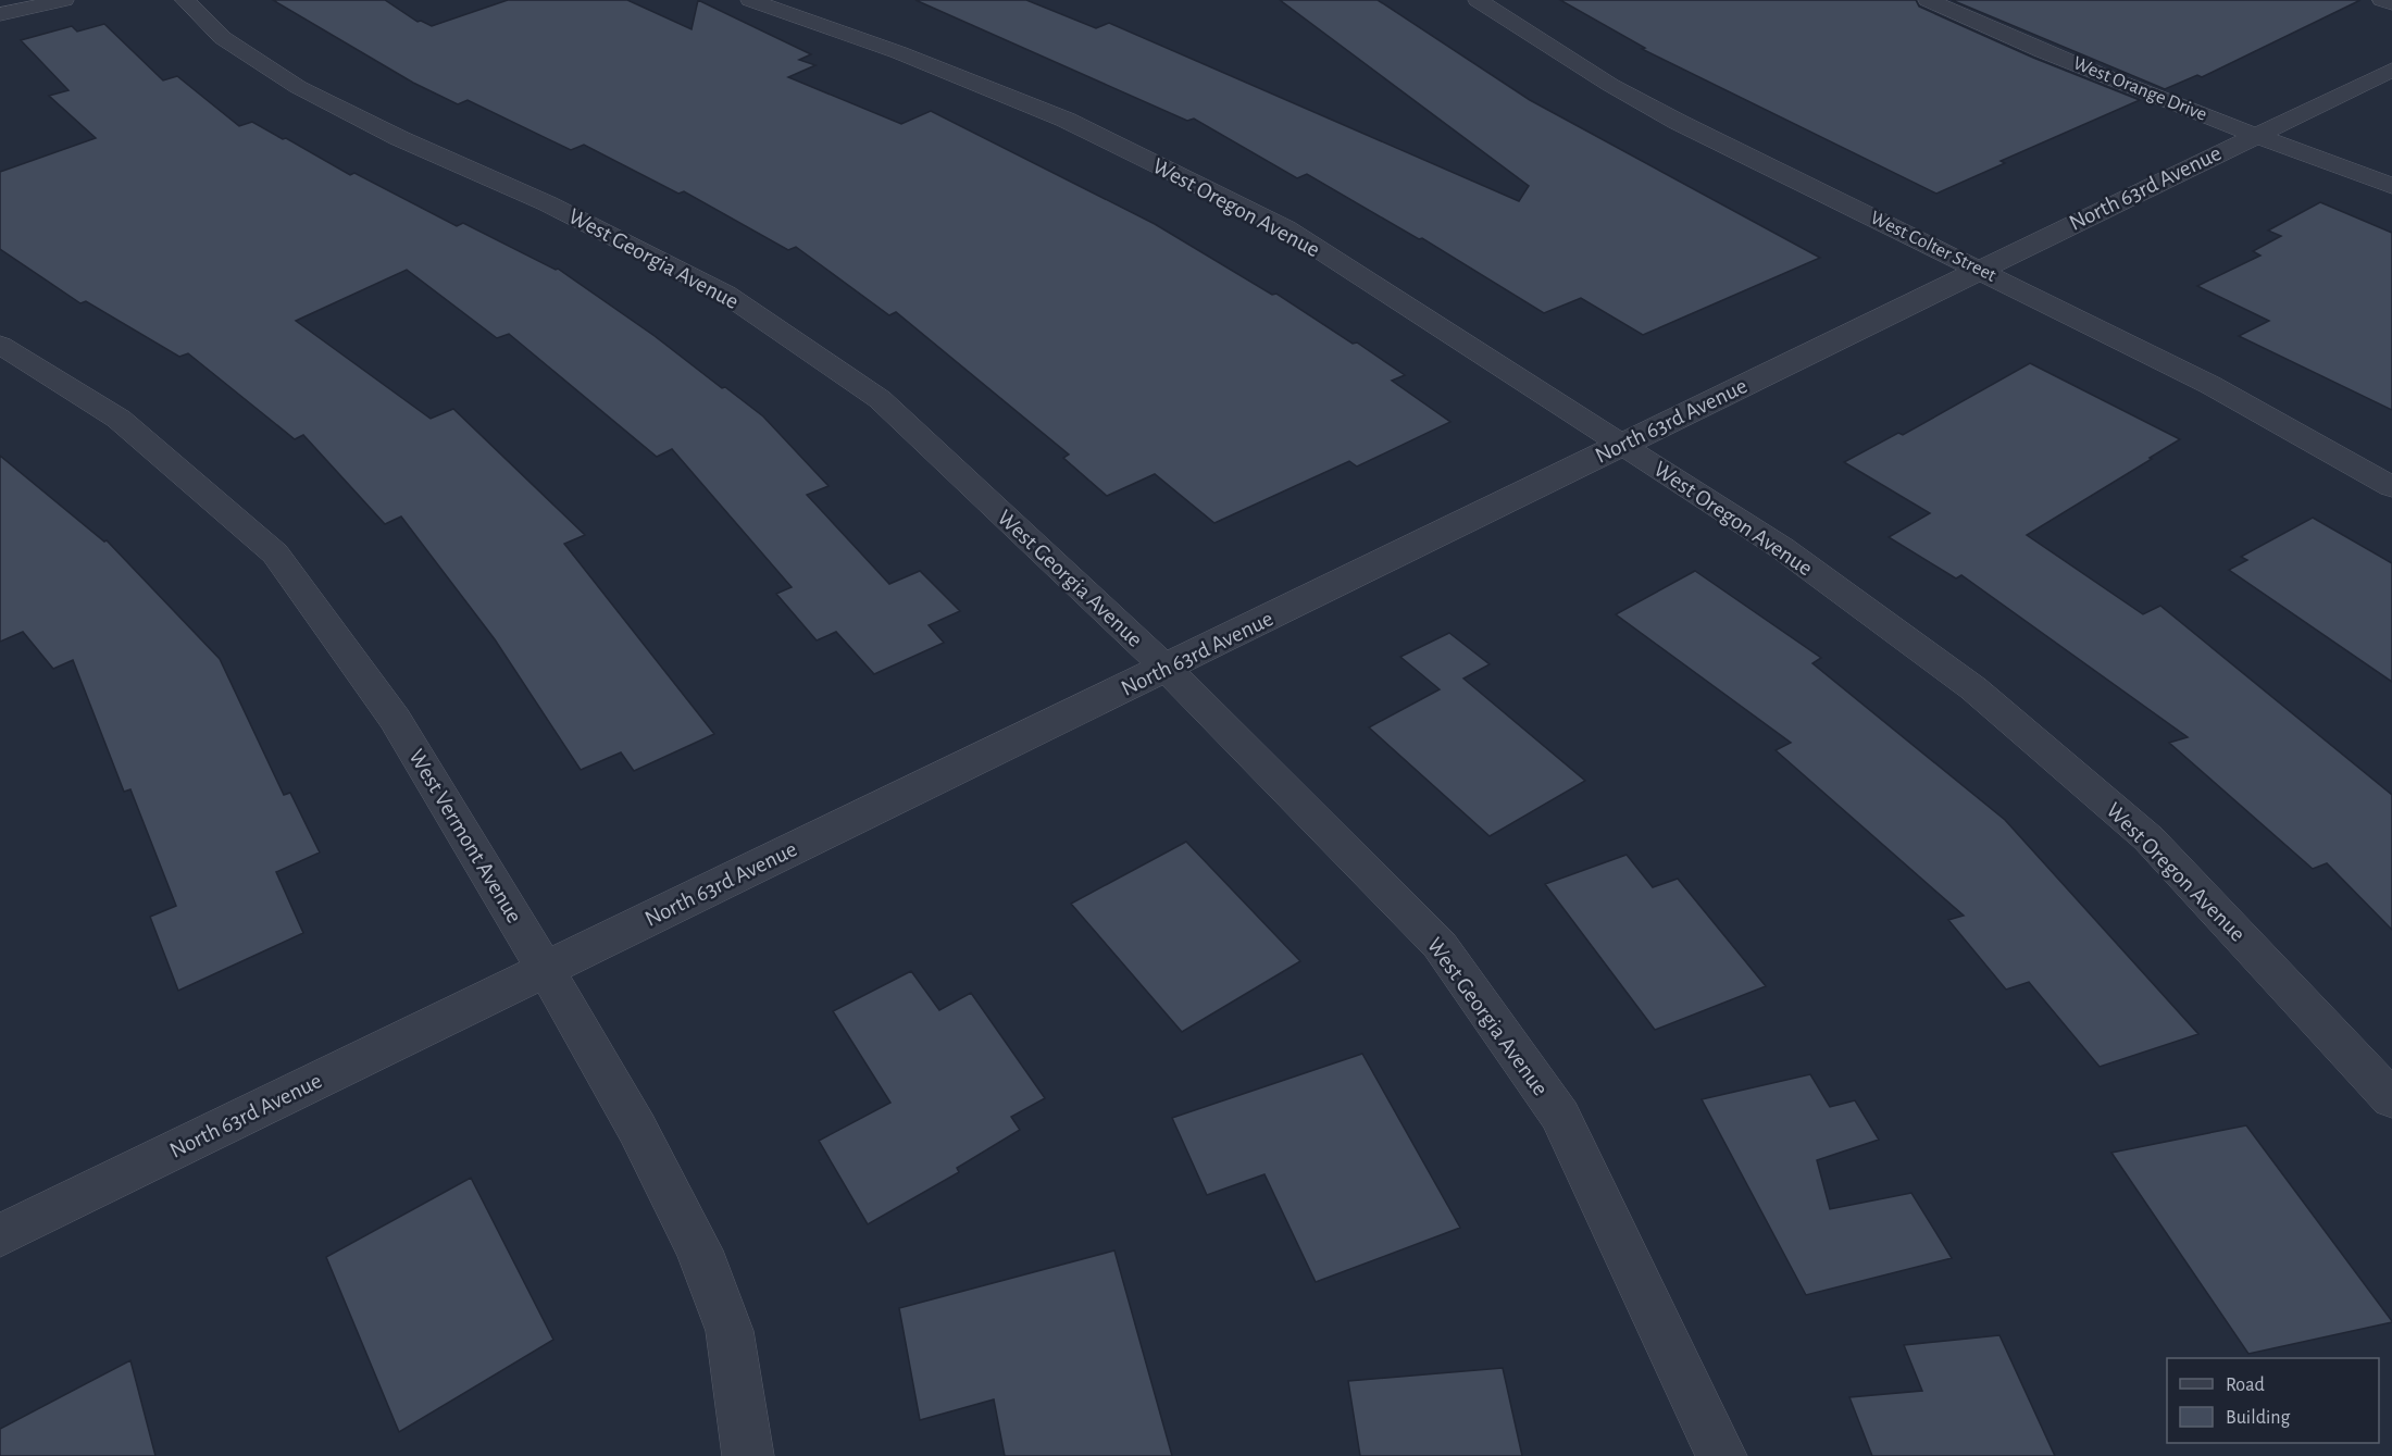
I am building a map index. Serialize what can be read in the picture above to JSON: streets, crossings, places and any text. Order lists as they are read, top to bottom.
{
  "streets": {
    "street": [
      "West Orange Drive",
      "North 63rd Avenue",
      "West Oregon Avenue",
      "West Colter Street",
      "West Georgia Avenue",
      "West Vermont Avenue"
    ]
  },
  "crossings": [
    ["West Orange Drive", "North 63rd Avenue"],
    ["North 63rd Avenue", "West Oregon Avenue"],
    ["North 63rd Avenue", "West Colter Street"],
    ["North 63rd Avenue", "West Georgia Avenue"],
    ["North 63rd Avenue", "West Vermont Avenue"]
  ],
  "legend": ["Road", "Building"]
}
